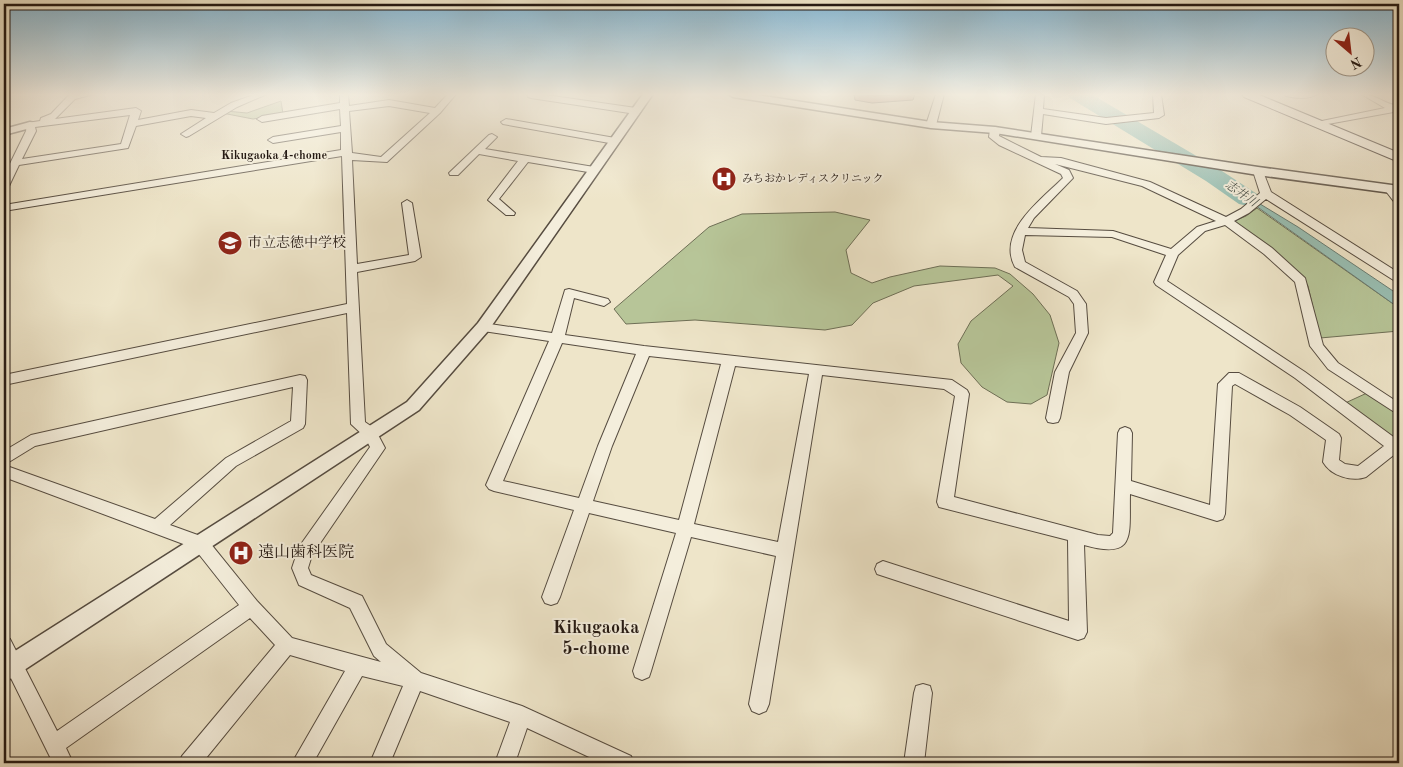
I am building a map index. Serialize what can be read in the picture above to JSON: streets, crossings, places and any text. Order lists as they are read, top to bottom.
{
  "districts": ["Kikugaoka 4-chome", "Kikugaoka 5-chome"],
  "water": ["志井川"],
  "places": {
    "hospital": ["みちおかレディスクリニック", "遠山歯科医院"],
    "school or university": ["市立志徳中学校"]
  },
  "north": "bottom right"
}
